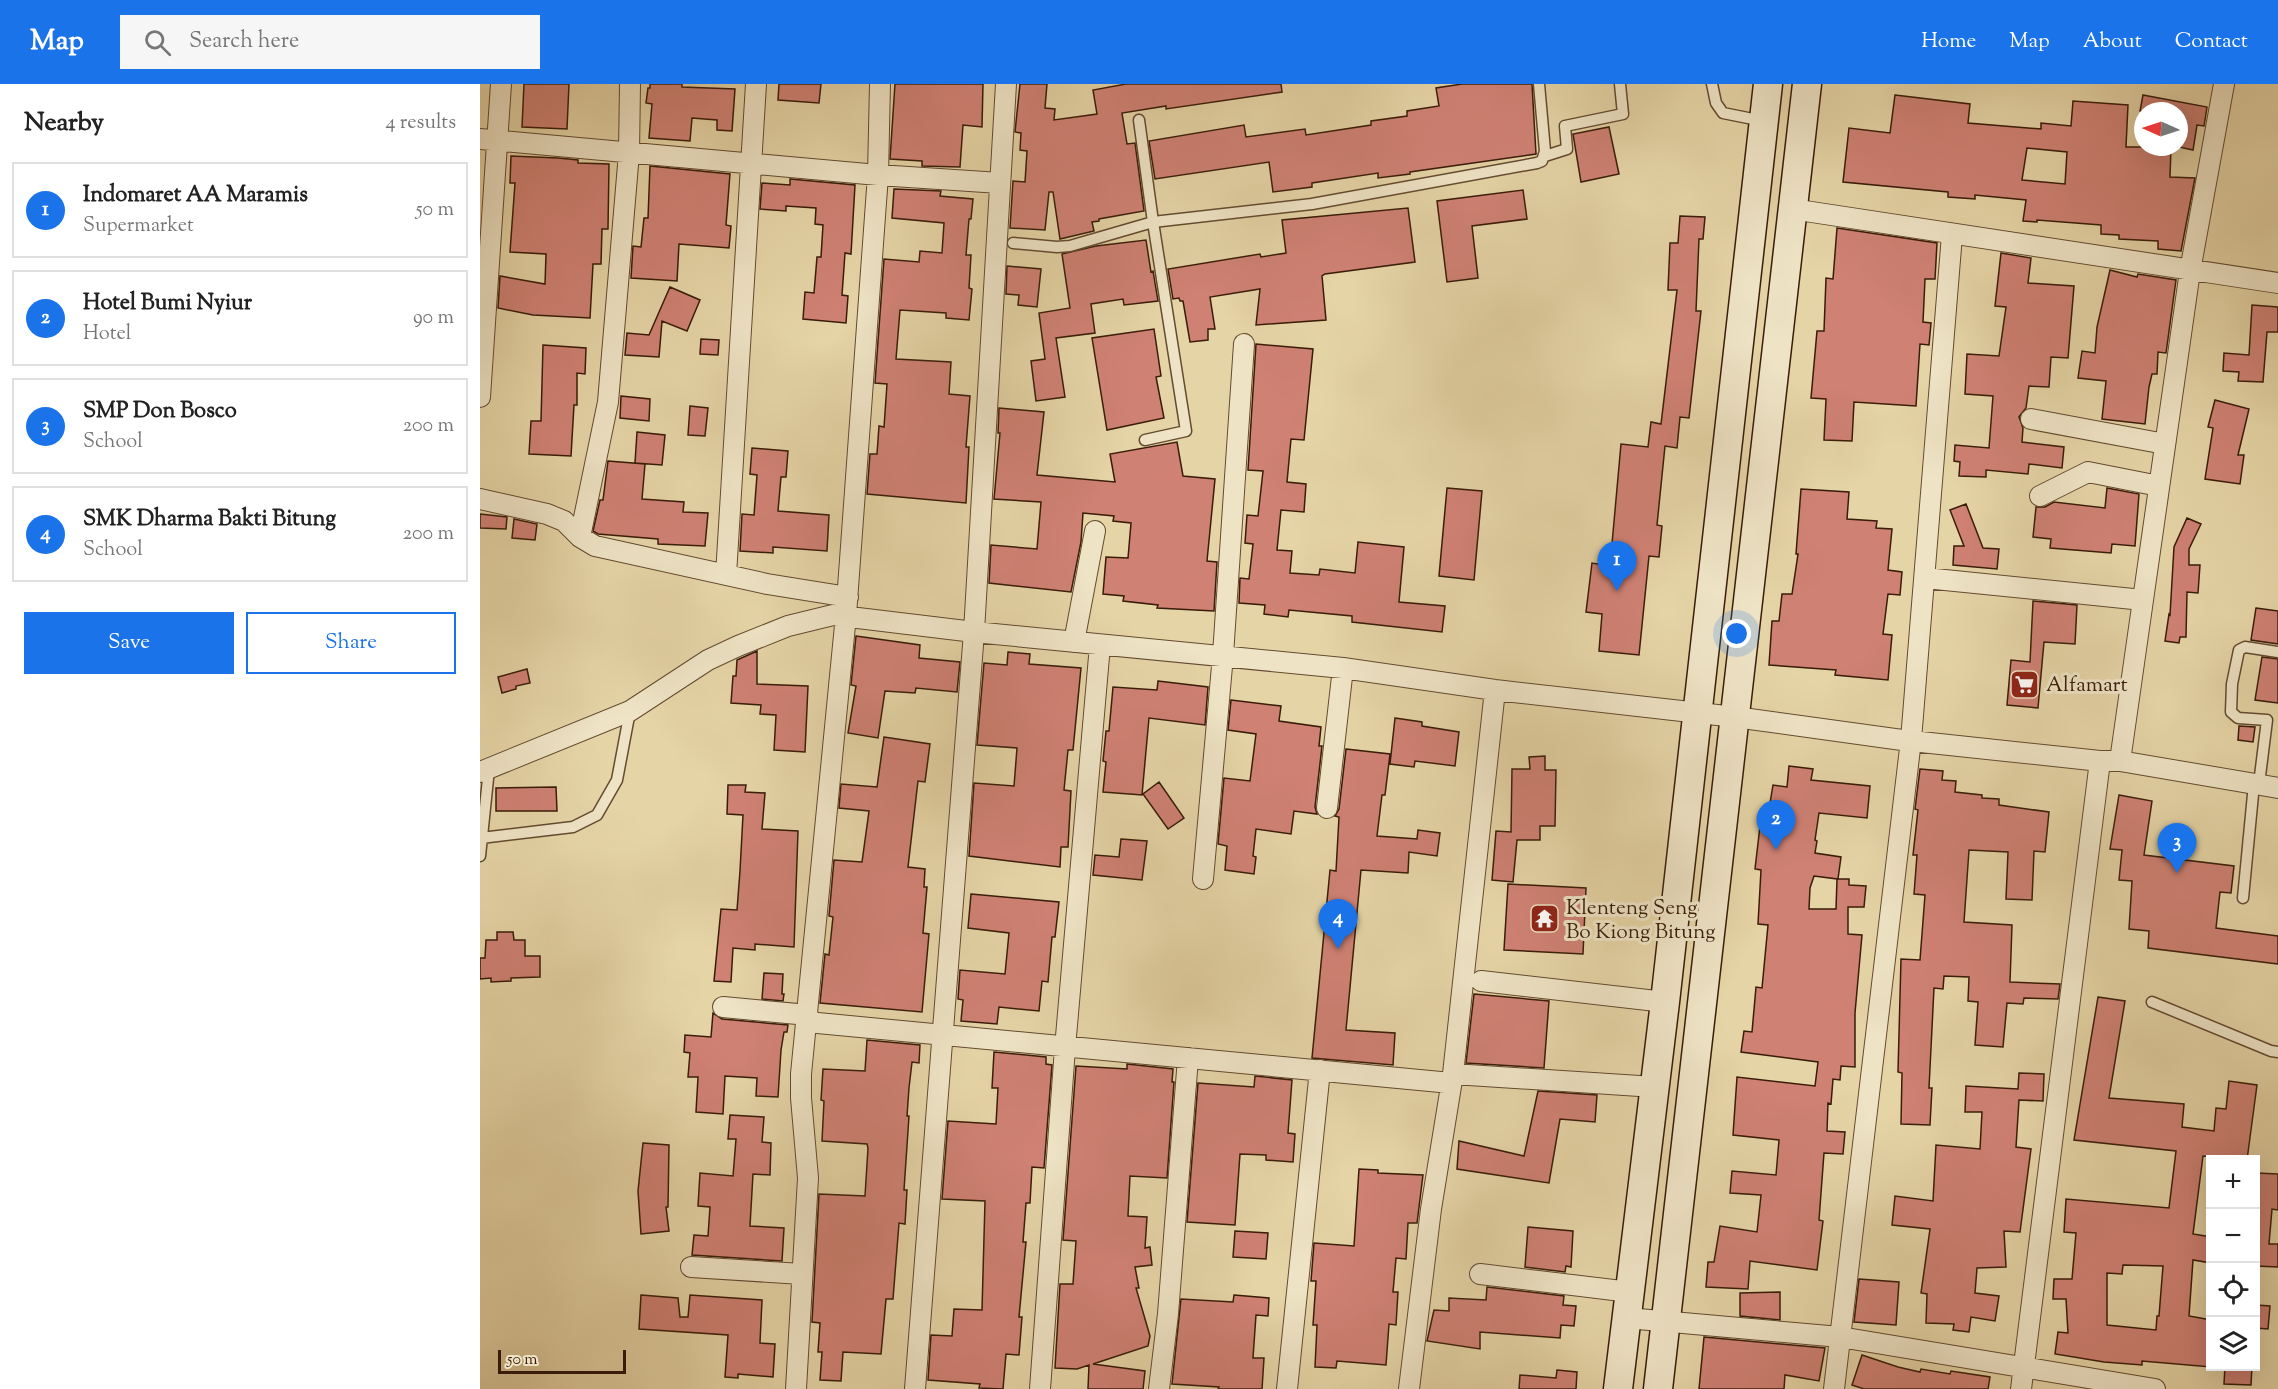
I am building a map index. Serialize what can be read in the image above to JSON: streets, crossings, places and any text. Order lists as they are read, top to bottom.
{
  "places": {
    "supermarket": ["Alfamart"],
    "temple": ["Klenteng Seng Bo Kiong Bitung"]
  },
  "scale_bar": "50 m",
  "north": "left",
  "page": {
    "header": "Map",
    "search": "Search here",
    "nav": [
      "Home",
      "Map",
      "About",
      "Contact"
    ],
    "heading": ["Nearby", "4 results"],
    "list": [
      {
        "mark": "1",
        "name": "Indomaret AA Maramis",
        "note": "Supermarket",
        "value": "50 m"
      },
      {
        "mark": "2",
        "name": "Hotel Bumi Nyiur",
        "note": "Hotel",
        "value": "90 m"
      },
      {
        "mark": "3",
        "name": "SMP Don Bosco",
        "note": "School",
        "value": "200 m"
      },
      {
        "mark": "4",
        "name": "SMK Dharma Bakti Bitung",
        "note": "School",
        "value": "200 m"
      }
    ],
    "pins": [
      "1",
      "2",
      "3",
      "4"
    ],
    "buttons": ["Save", "Share"],
    "map_buttons": ["+", "−"],
    "scale": "50 m"
  }
}
